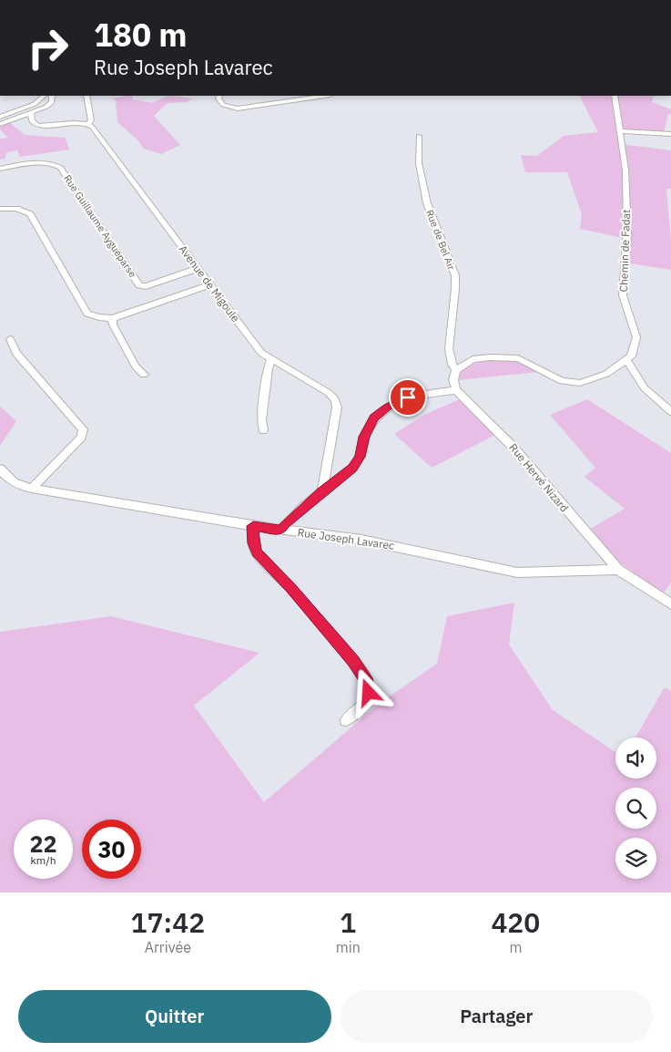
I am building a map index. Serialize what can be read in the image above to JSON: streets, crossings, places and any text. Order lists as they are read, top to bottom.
{
  "streets": {
    "street": [
      "Rue Guillaume Aygueparse",
      "Rue de Bel Air",
      "Chemin de Fadat",
      "Avenue de Migoule",
      "Rue Hervé Nizard",
      "Rue Joseph Lavarec"
    ]
  },
  "crossings": [
    ["Rue Guillaume Aygueparse", "Avenue de Migoule"],
    ["Rue Hervé Nizard", "Rue Joseph Lavarec"]
  ],
  "page": {
    "turn": ["180 m", "Rue Joseph Lavarec"],
    "speed": "22 km/h",
    "limit": "30",
    "eta": [
      "17:42",
      "Arrivée",
      "1",
      "min",
      "420",
      "m"
    ],
    "buttons": ["Quitter", "Partager"]
  }
}
